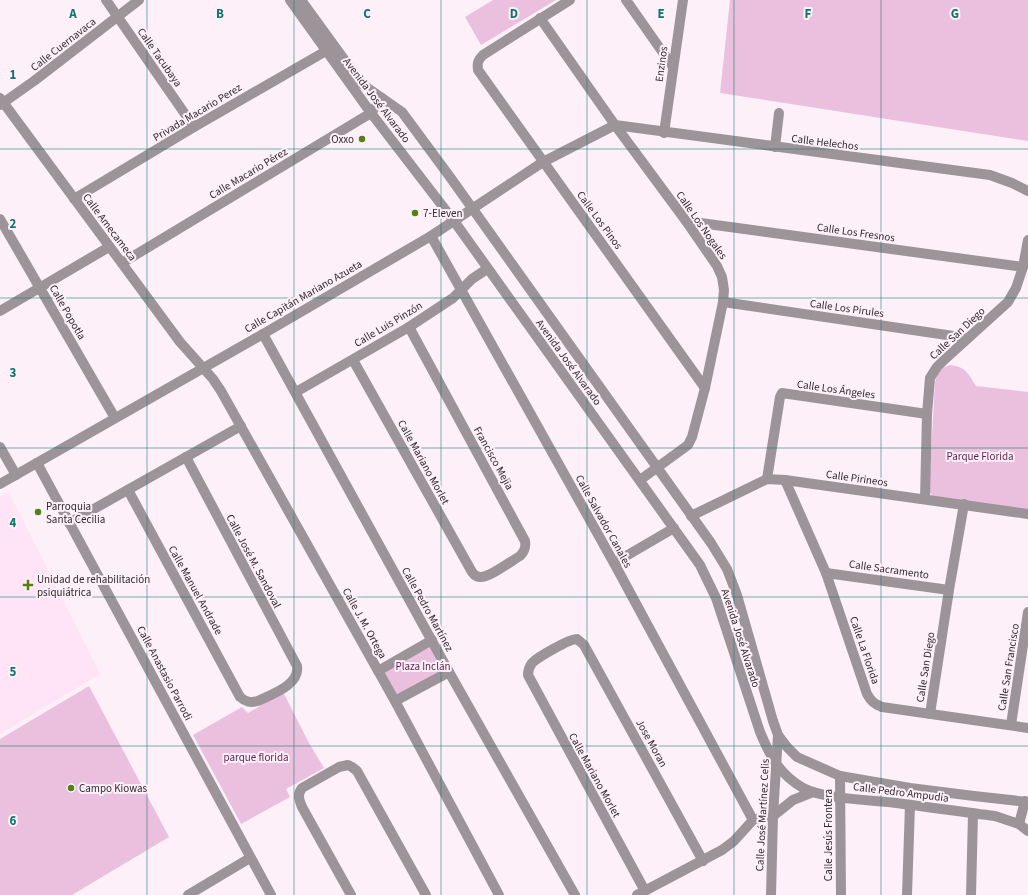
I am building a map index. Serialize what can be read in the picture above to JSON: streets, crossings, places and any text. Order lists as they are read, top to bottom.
{
  "streets": {
    "street": [
      "Calle Cuernavaca",
      "Calle Tacubaya",
      "Enzinos",
      "Avenida José Alvarado",
      "Privada Macario Perez",
      "Calle Helechos",
      "Calle Macario Pérez",
      "Calle Los Pinos",
      "Calle Los Nogales",
      "Calle Amecameca",
      "Calle Los Fresnos",
      "Calle Capitán Mariano Azueta",
      "Calle Los Pirules",
      "Calle Popotla",
      "Calle Luis Pinzón",
      "Calle San Diego",
      "Calle Los Ángeles",
      "Francisco Mejia",
      "Calle Mariano Morlet",
      "Calle Pirineos",
      "Calle Salvador Canales",
      "Calle José M. Sandoval",
      "Calle Sacramento",
      "Calle Manuel Andrade",
      "Calle Pedro Martínez",
      "Calle J. M. Ortega",
      "Calle La Florida",
      "Calle San Francisco",
      "Calle Anastasio Parrodi",
      "Jose Moran",
      "Calle Pedro Ampudia",
      "Calle José Martínez Celis",
      "Calle Jesús Frontera"
    ]
  },
  "crossings": [
    ["Calle Cuernavaca", "Calle Tacubaya"],
    ["Calle Cuernavaca", "Calle Amecameca"],
    ["Calle Tacubaya", "Privada Macario Perez"],
    ["Enzinos", "Calle Helechos"],
    ["Avenida José Alvarado", "Privada Macario Perez"],
    ["Avenida José Alvarado", "Calle Macario Pérez"],
    ["Avenida José Alvarado", "Calle Los Nogales"],
    ["Avenida José Alvarado", "Calle Capitán Mariano Azueta"],
    ["Avenida José Alvarado", "Calle Luis Pinzón"],
    ["Avenida José Alvarado", "Calle Pirineos"],
    ["Avenida José Alvarado", "Calle Pedro Ampudia"],
    ["Avenida José Alvarado", "Calle José Martínez Celis"],
    ["Privada Macario Perez", "Calle Amecameca"],
    ["Calle Helechos", "Calle Los Nogales"],
    ["Calle Helechos", "Calle Capitán Mariano Azueta"],
    ["Calle Macario Pérez", "Calle Amecameca"],
    ["Calle Los Pinos", "Calle Los Nogales"],
    ["Calle Los Pinos", "Calle Capitán Mariano Azueta"],
    ["Calle Los Nogales", "Calle Los Fresnos"],
    ["Calle Los Nogales", "Calle Capitán Mariano Azueta"],
    ["Calle Los Nogales", "Calle Los Pirules"],
    ["Calle Amecameca", "Calle Capitán Mariano Azueta"],
    ["Calle Amecameca", "Calle J. M. Ortega"],
    ["Calle Los Fresnos", "Calle San Diego"],
    ["Calle Capitán Mariano Azueta", "Calle Popotla"],
    ["Calle Capitán Mariano Azueta", "Calle Salvador Canales"],
    ["Calle Capitán Mariano Azueta", "Calle Pedro Martínez"],
    ["Calle Capitán Mariano Azueta", "Calle J. M. Ortega"],
    ["Calle Capitán Mariano Azueta", "Calle Anastasio Parrodi"],
    ["Calle Los Pirules", "Calle San Diego"],
    ["Calle Luis Pinzón", "Francisco Mejia"],
    ["Calle Luis Pinzón", "Calle Mariano Morlet"],
    ["Calle Luis Pinzón", "Calle Salvador Canales"],
    ["Calle Luis Pinzón", "Calle Pedro Martínez"],
    ["Calle San Diego", "Calle Los Ángeles"],
    ["Calle San Diego", "Calle Pirineos"],
    ["Calle San Diego", "Calle Sacramento"],
    ["Calle San Diego", "Calle La Florida"],
    ["Calle Los Ángeles", "Calle Pirineos"],
    ["Francisco Mejia", "Calle Mariano Morlet"],
    ["Calle Mariano Morlet", "Jose Moran"],
    ["Calle Pirineos", "Calle La Florida"],
    ["Calle José M. Sandoval", "Calle Manuel Andrade"],
    ["Calle Sacramento", "Calle La Florida"],
    ["Calle La Florida", "Calle San Francisco"],
    ["Calle Pedro Ampudia", "Calle José Martínez Celis"],
    ["Calle Pedro Ampudia", "Calle Jesús Frontera"]
  ],
  "parks": ["Parque Florida", "Plaza Inclán", "parque florida"],
  "places": {
    "other": [
      "Oxxo",
      "7-Eleven",
      "Parroquia Santa Cecilia",
      "Campo Kiowas"
    ],
    "health": ["Unidad de rehabilitación psiquiátrica"]
  },
  "grid": {
    "columns": [
      "A",
      "B",
      "C",
      "D",
      "E",
      "F",
      "G"
    ],
    "rows": [
      "1",
      "2",
      "3",
      "4",
      "5",
      "6"
    ]
  }
}
